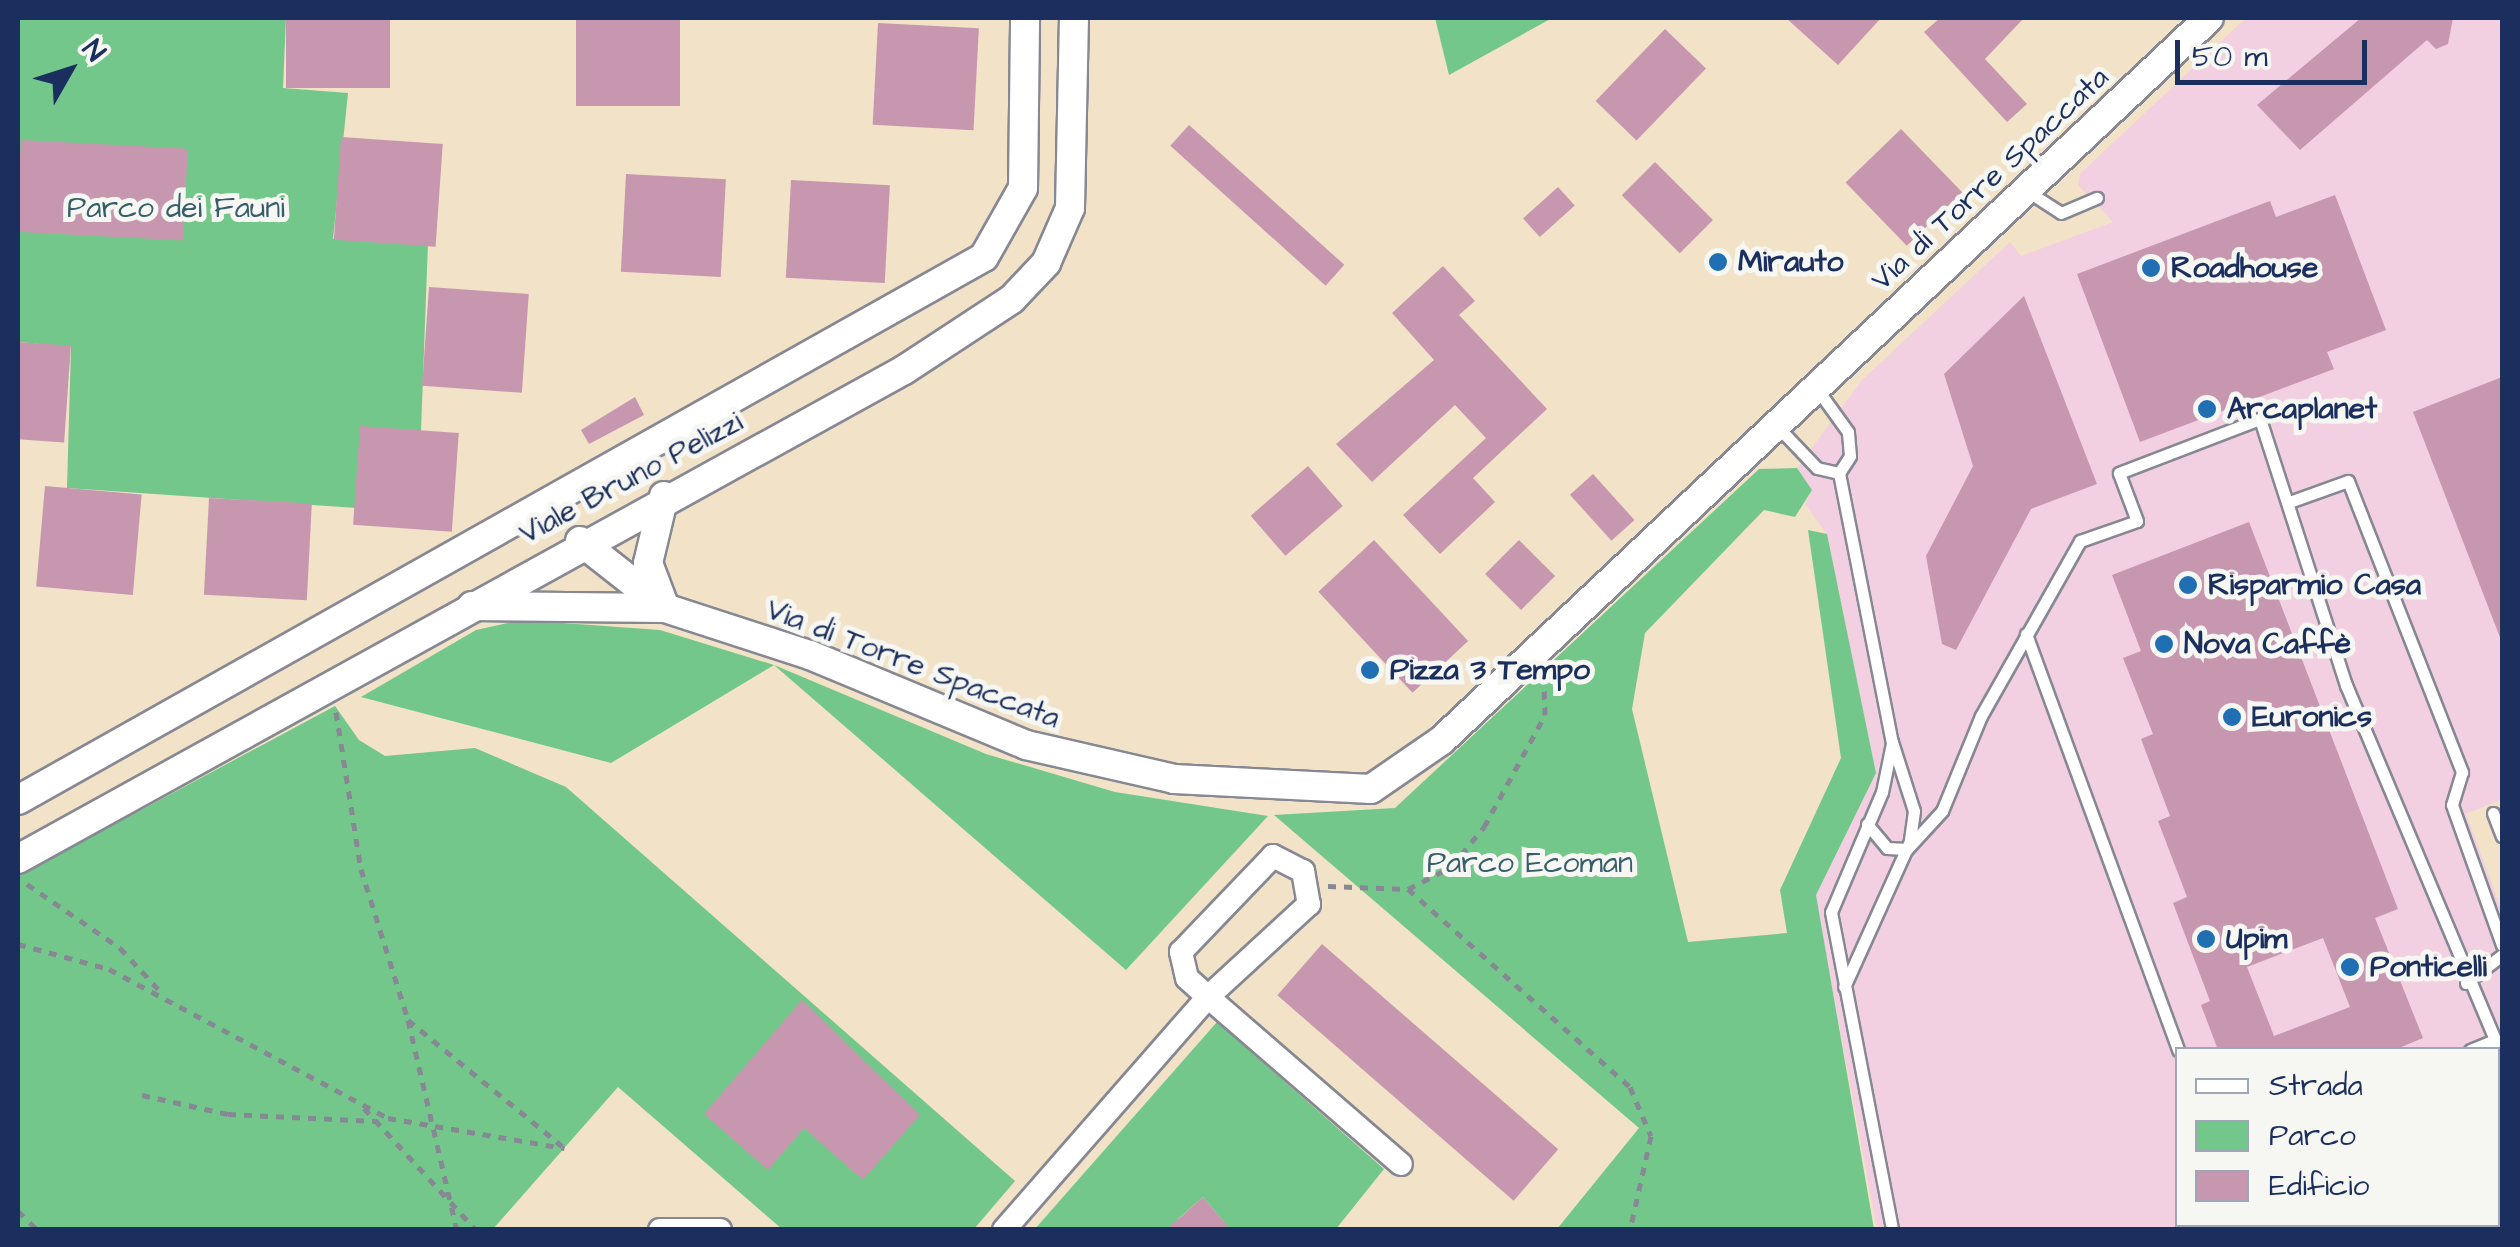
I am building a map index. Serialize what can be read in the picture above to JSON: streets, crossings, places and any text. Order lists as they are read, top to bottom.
{
  "streets": {
    "street": ["Via di Torre Spaccata", "Viale Bruno Pelizzi"]
  },
  "crossings": [
    ["Via di Torre Spaccata", "Viale Bruno Pelizzi"]
  ],
  "parks": ["Parco dei Fauni", "Parco Ecoman"],
  "places": [
    "Mirauto",
    "Roadhouse",
    "Arcaplanet",
    "Risparmio Casa",
    "Nova Caffè",
    "Pizza 3 Tempo",
    "Euronics",
    "Upim",
    "Ponticelli"
  ],
  "legend": ["Strada", "Parco", "Edificio"],
  "scale_bar": "50 m",
  "north": "top right"
}
